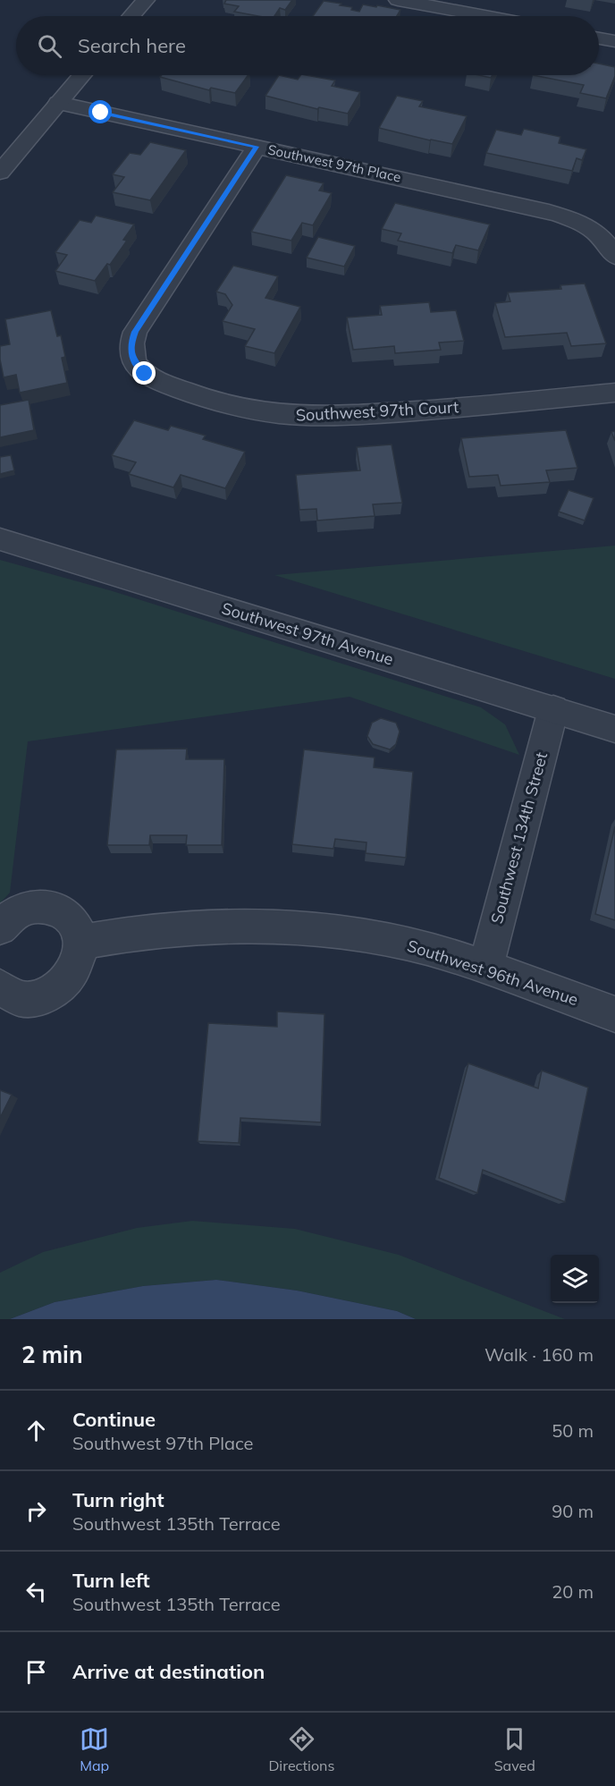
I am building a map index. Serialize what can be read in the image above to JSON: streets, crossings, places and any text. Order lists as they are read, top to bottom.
{
  "streets": {
    "street": [
      "Southwest 97th Place",
      "Southwest 97th Court",
      "Southwest 97th Avenue",
      "Southwest 134th Street",
      "Southwest 96th Avenue"
    ]
  },
  "crossings": [
    ["Southwest 97th Place", "Southwest 97th Court"],
    ["Southwest 97th Avenue", "Southwest 134th Street"],
    ["Southwest 134th Street", "Southwest 96th Avenue"]
  ],
  "page": {
    "search": "Search here",
    "heading": ["2 min", "Walk · 160 m"],
    "list": [
      ["Continue", "Southwest 97th Place", "50 m"],
      ["Turn right", "Southwest 135th Terrace", "90 m"],
      ["Turn left", "Southwest 135th Terrace", "20 m"],
      "Arrive at destination"
    ],
    "nav": ["Map", "Directions", "Saved"]
  }
}
